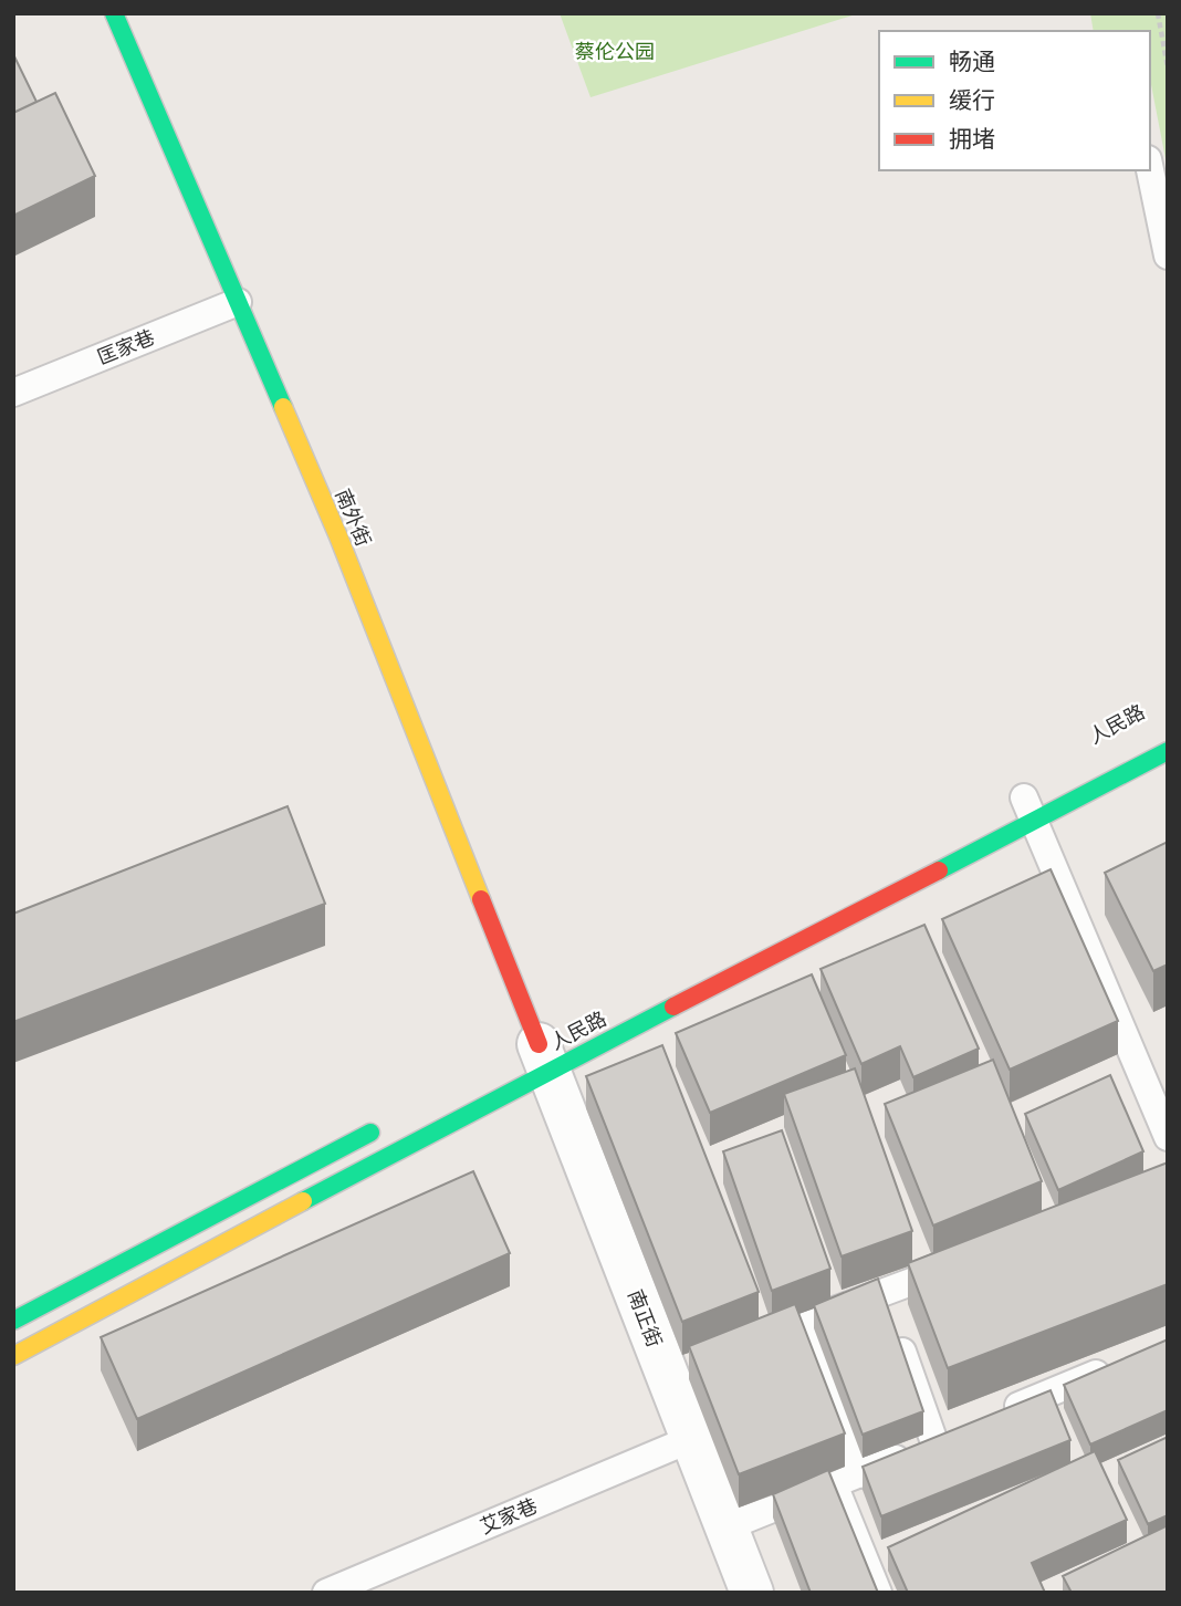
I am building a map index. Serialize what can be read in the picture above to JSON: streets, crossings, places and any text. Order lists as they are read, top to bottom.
{
  "streets": {
    "street": ["南外街", "人民路", "南正街"],
    "lane": ["匡家巷", "艾家巷"]
  },
  "crossings": [
    ["匡家巷", "南外街"],
    ["南外街", "人民路"],
    ["南外街", "南正街"],
    ["人民路", "南正街"],
    ["南正街", "艾家巷"]
  ],
  "parks": ["蔡伦公园"],
  "legend": ["畅通", "缓行", "拥堵"]
}
